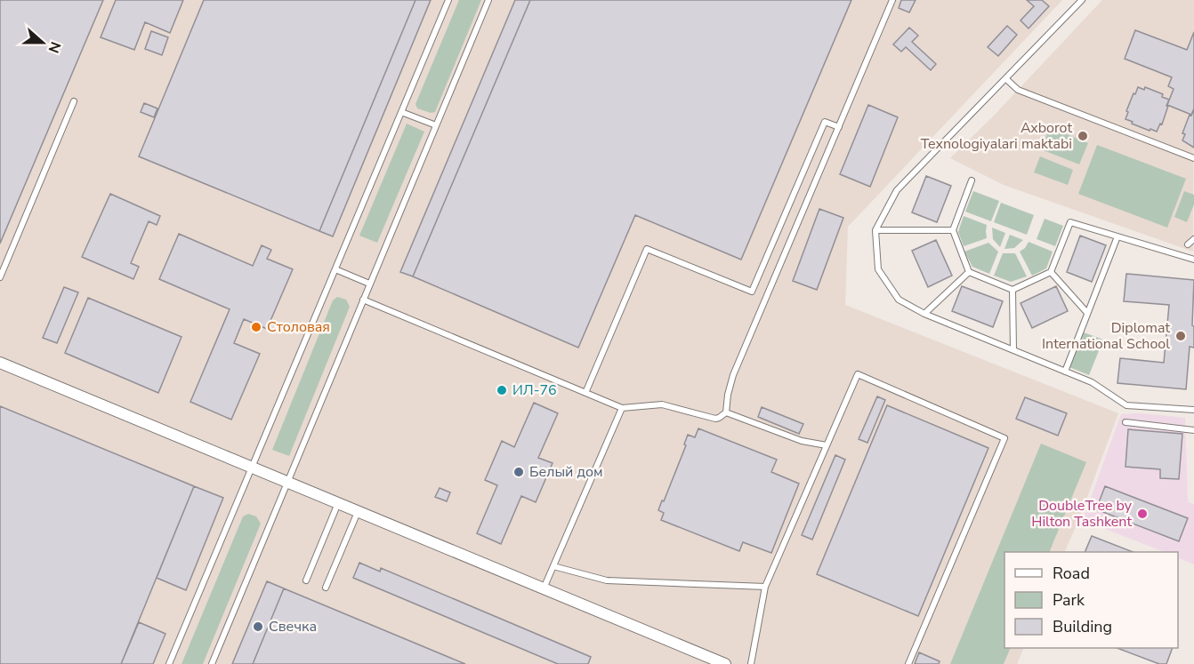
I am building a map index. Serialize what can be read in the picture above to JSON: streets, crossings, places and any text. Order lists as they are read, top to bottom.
{
  "places": [
    "Axborot Texnologiyalari maktabi",
    "Столовая",
    "Diplomat International School",
    "ИЛ-76",
    "Белый дом",
    "DoubleTree by Hilton Tashkent",
    "Свечка"
  ],
  "legend": ["Road", "Park", "Building"],
  "north": "right"
}
